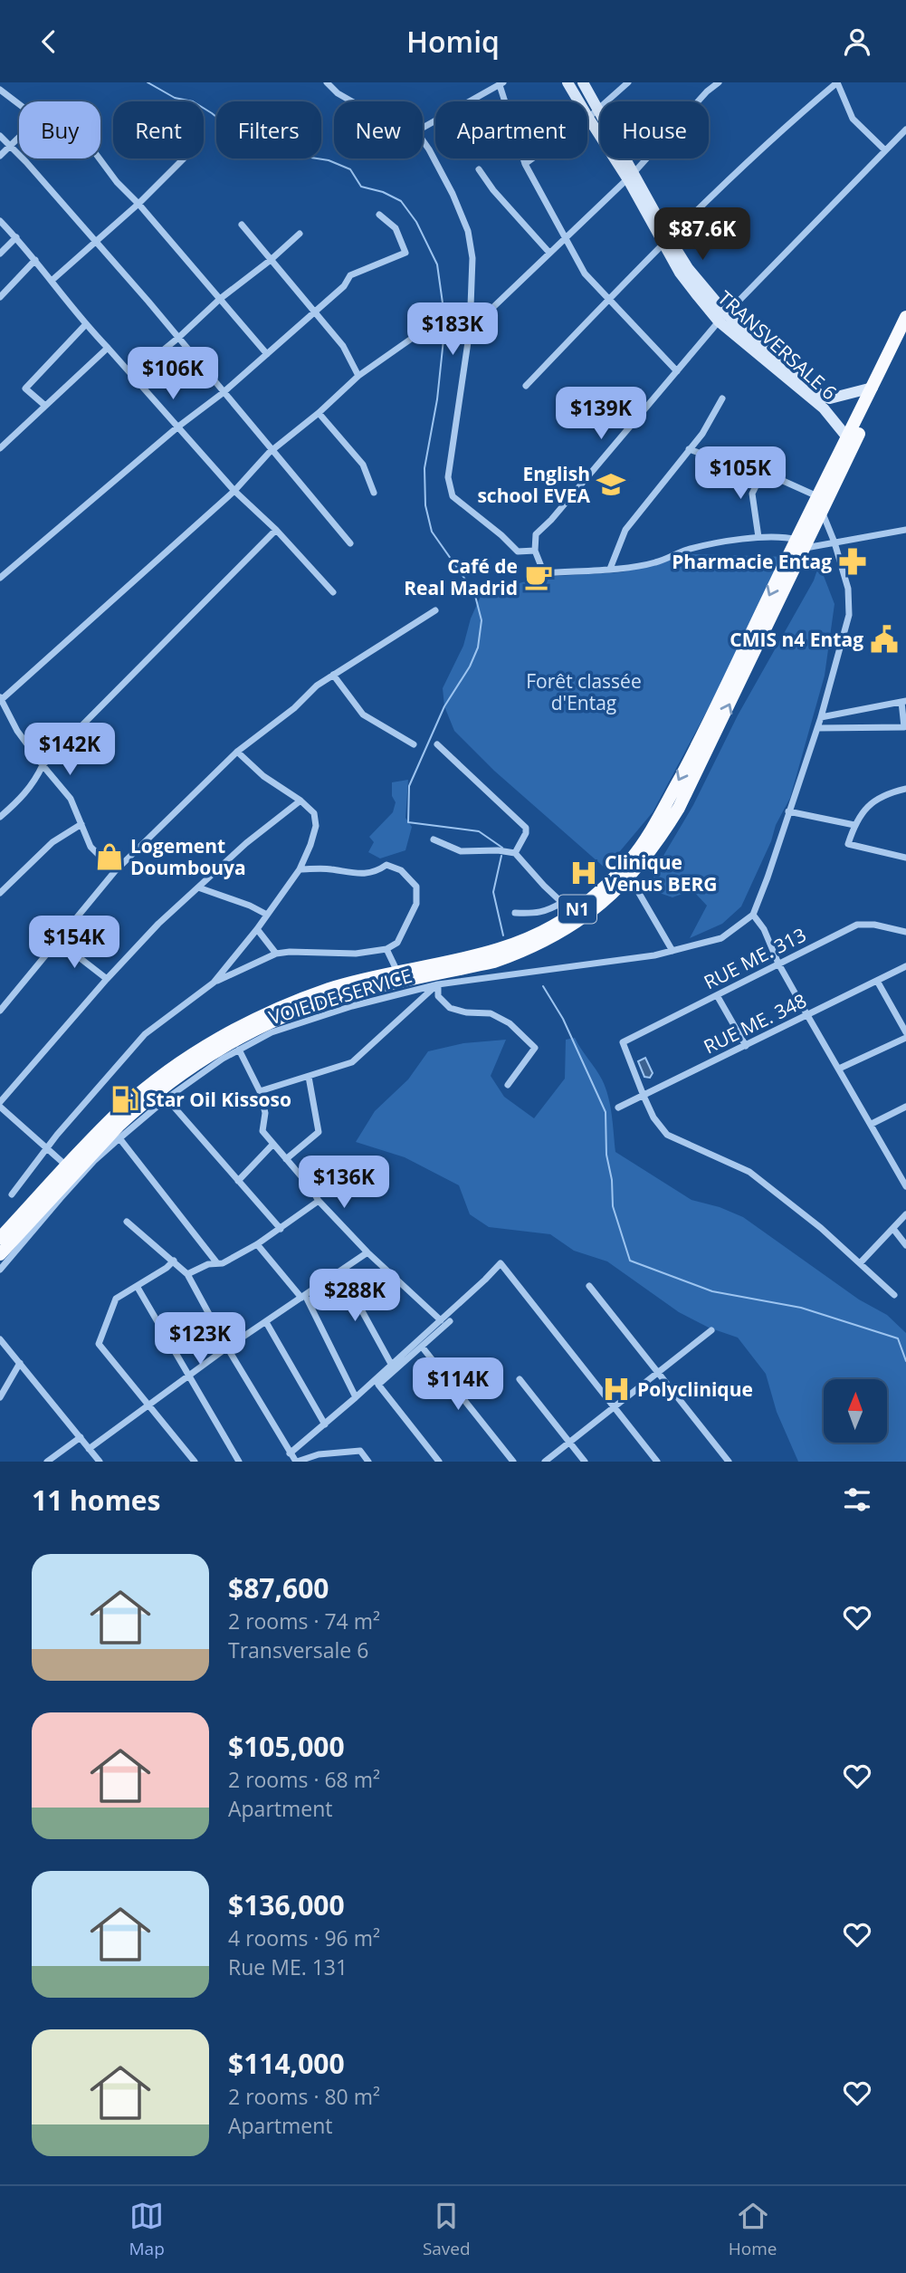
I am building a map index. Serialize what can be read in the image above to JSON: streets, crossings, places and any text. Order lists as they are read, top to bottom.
{
  "streets": {
    "highway": ["N1"],
    "main road": ["TRANSVERSALE 6"],
    "street": ["RUE ME. 313", "VOIE DE SERVICE", "RUE ME. 348"]
  },
  "crossings": [
    ["TRANSVERSALE 6", "N1"],
    ["N1", "VOIE DE SERVICE"],
    ["RUE ME. 313", "RUE ME. 348"]
  ],
  "parks": ["Forêt classée d'Entag"],
  "places": {
    "school or university": ["English school EVEA"],
    "pharmacy": ["Pharmacie Entag"],
    "cafe": ["Café de Real Madrid"],
    "public building": ["CMIS n4 Entag"],
    "shop": ["Logement Doumbouya"],
    "hospital": ["Clinique Venus BERG", "Polyclinique"],
    "fuel station": ["Star Oil Kissoso"]
  },
  "north": "top",
  "page": {
    "header": "Homiq",
    "chip": [
      "Buy",
      "Rent",
      "Filters",
      "New",
      "Apartment",
      "House"
    ],
    "price": [
      "$87.6K",
      "$183K",
      "$106K",
      "$139K",
      "$105K",
      "$142K",
      "$154K",
      "$136K",
      "$288K",
      "$123K",
      "$114K"
    ],
    "heading": "11 homes",
    "list": [
      {
        "name": "$87,600",
        "note": "2 rooms · 74 m² · Transversale 6"
      },
      {
        "name": "$105,000",
        "note": "2 rooms · 68 m² · Apartment"
      },
      {
        "name": "$136,000",
        "note": "4 rooms · 96 m² · Rue ME. 131"
      },
      {
        "name": "$114,000",
        "note": "2 rooms · 80 m² · Apartment"
      }
    ],
    "tabs": ["Map", "Saved", "Home"]
  }
}
